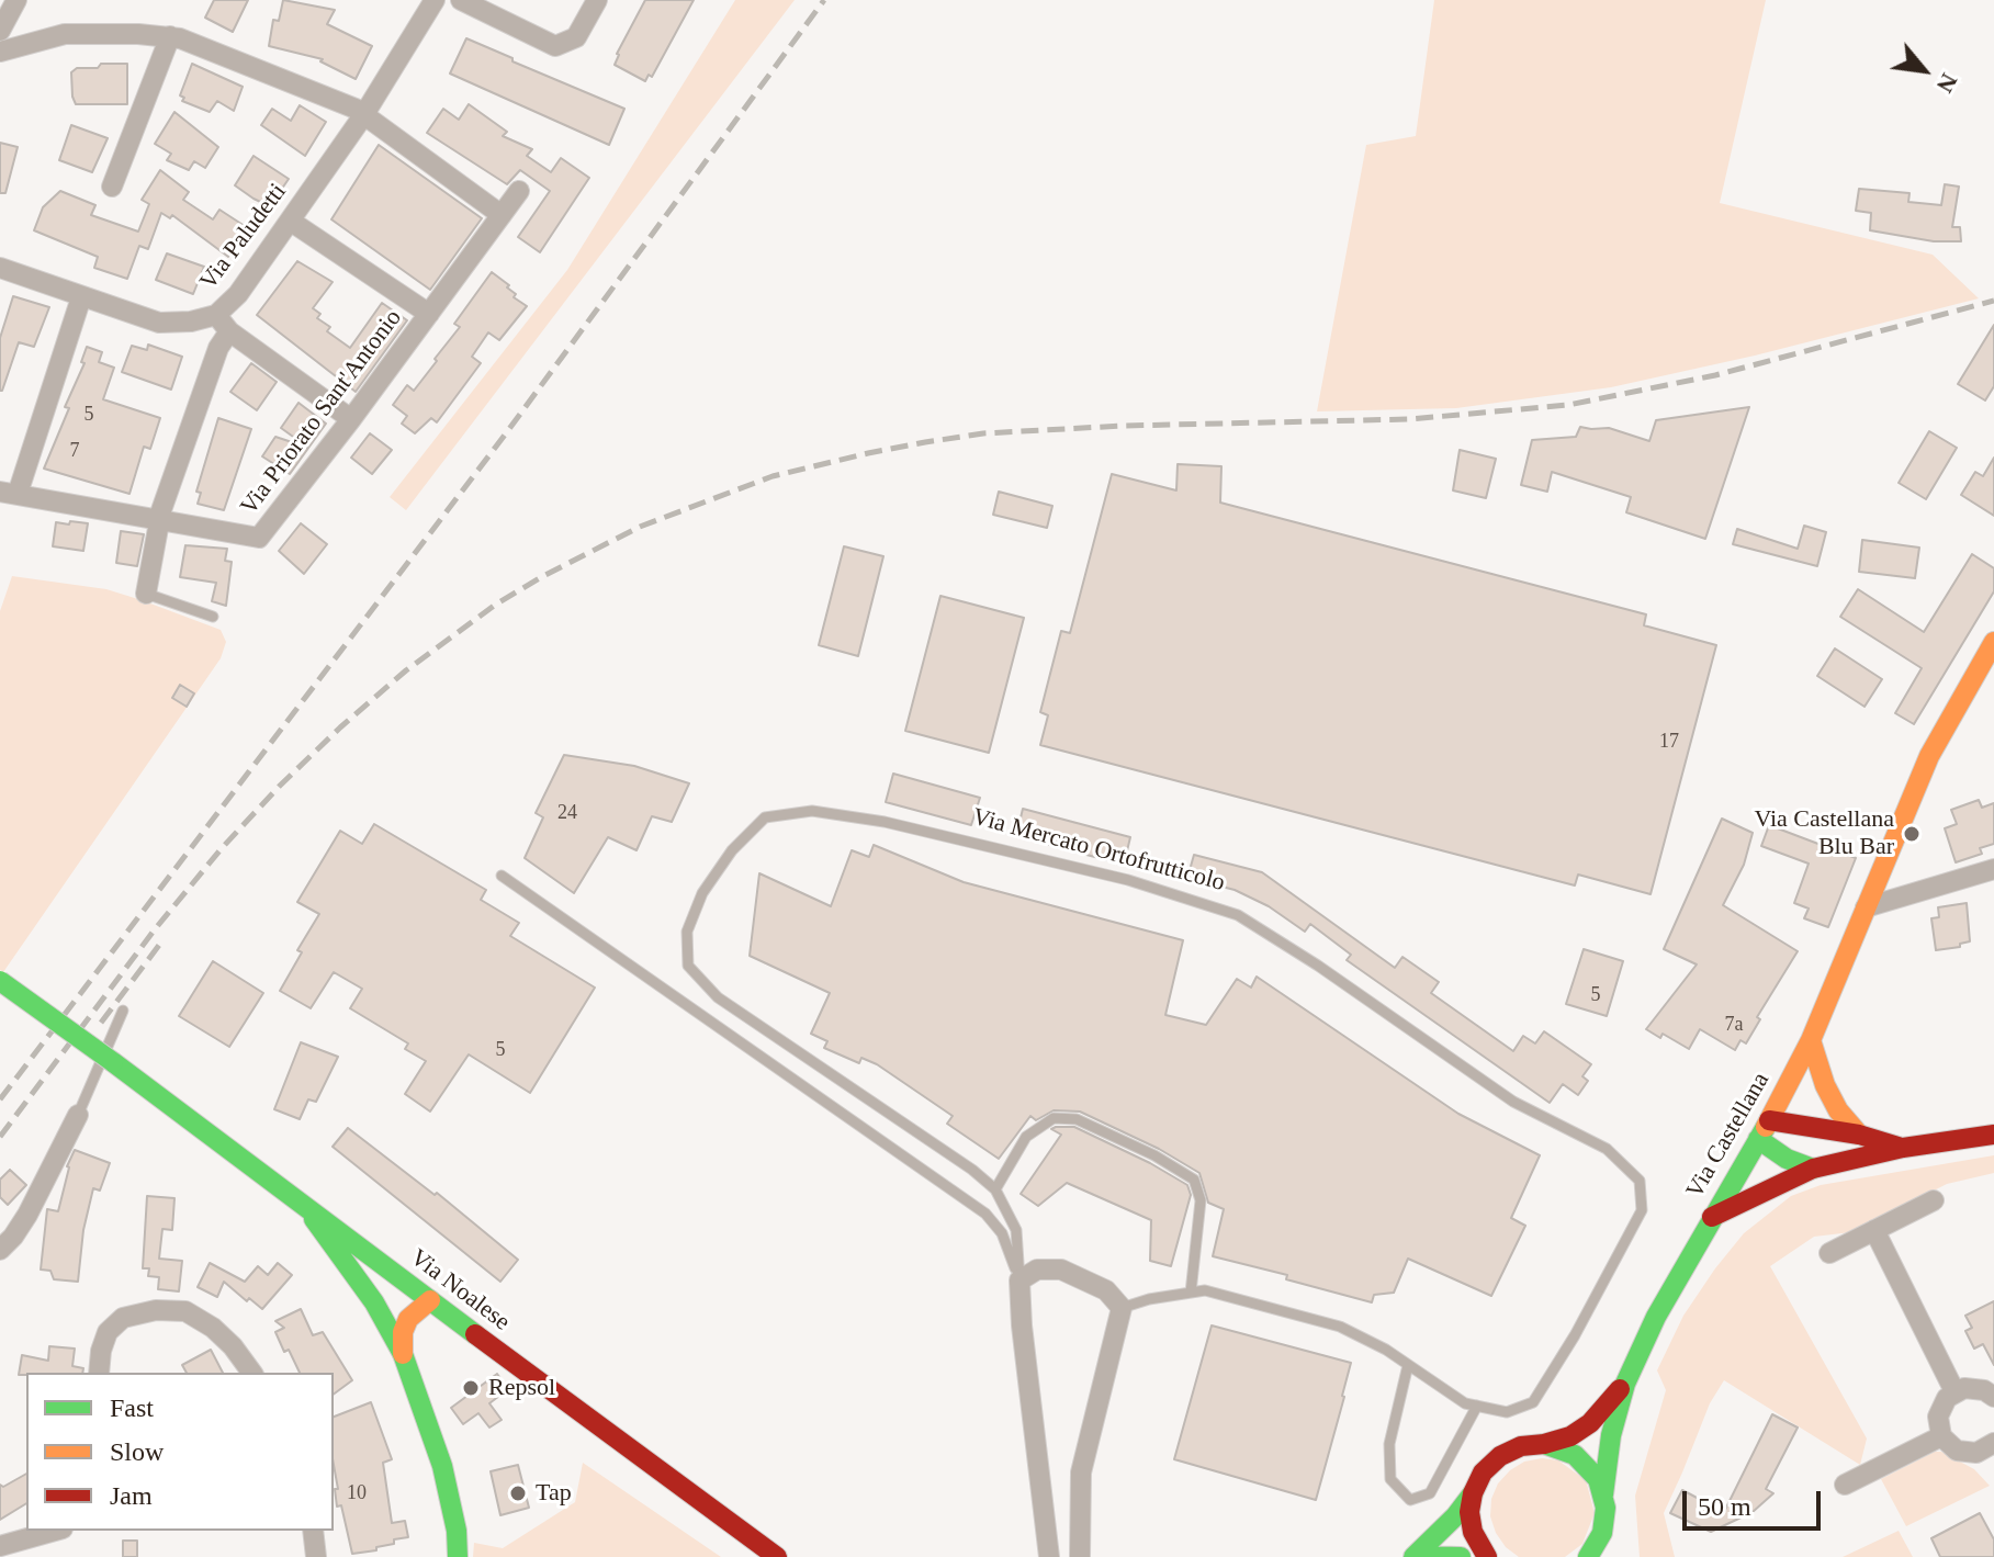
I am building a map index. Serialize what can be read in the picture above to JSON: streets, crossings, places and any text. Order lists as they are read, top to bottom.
{
  "streets": {
    "main road": ["Via Castellana", "Via Noalese"],
    "street": ["Via Paludetti", "Via Priorato Sant'Antonio", "Via Mercato Ortofrutticolo"]
  },
  "places": ["Via Castellana Blu Bar", "Repsol", "Tap"],
  "house_numbers": [
    "5",
    "7",
    "17",
    "24",
    "5",
    "7a",
    "5",
    "10"
  ],
  "legend": ["Fast", "Slow", "Jam"],
  "scale_bar": "50 m",
  "north": "bottom right"
}
